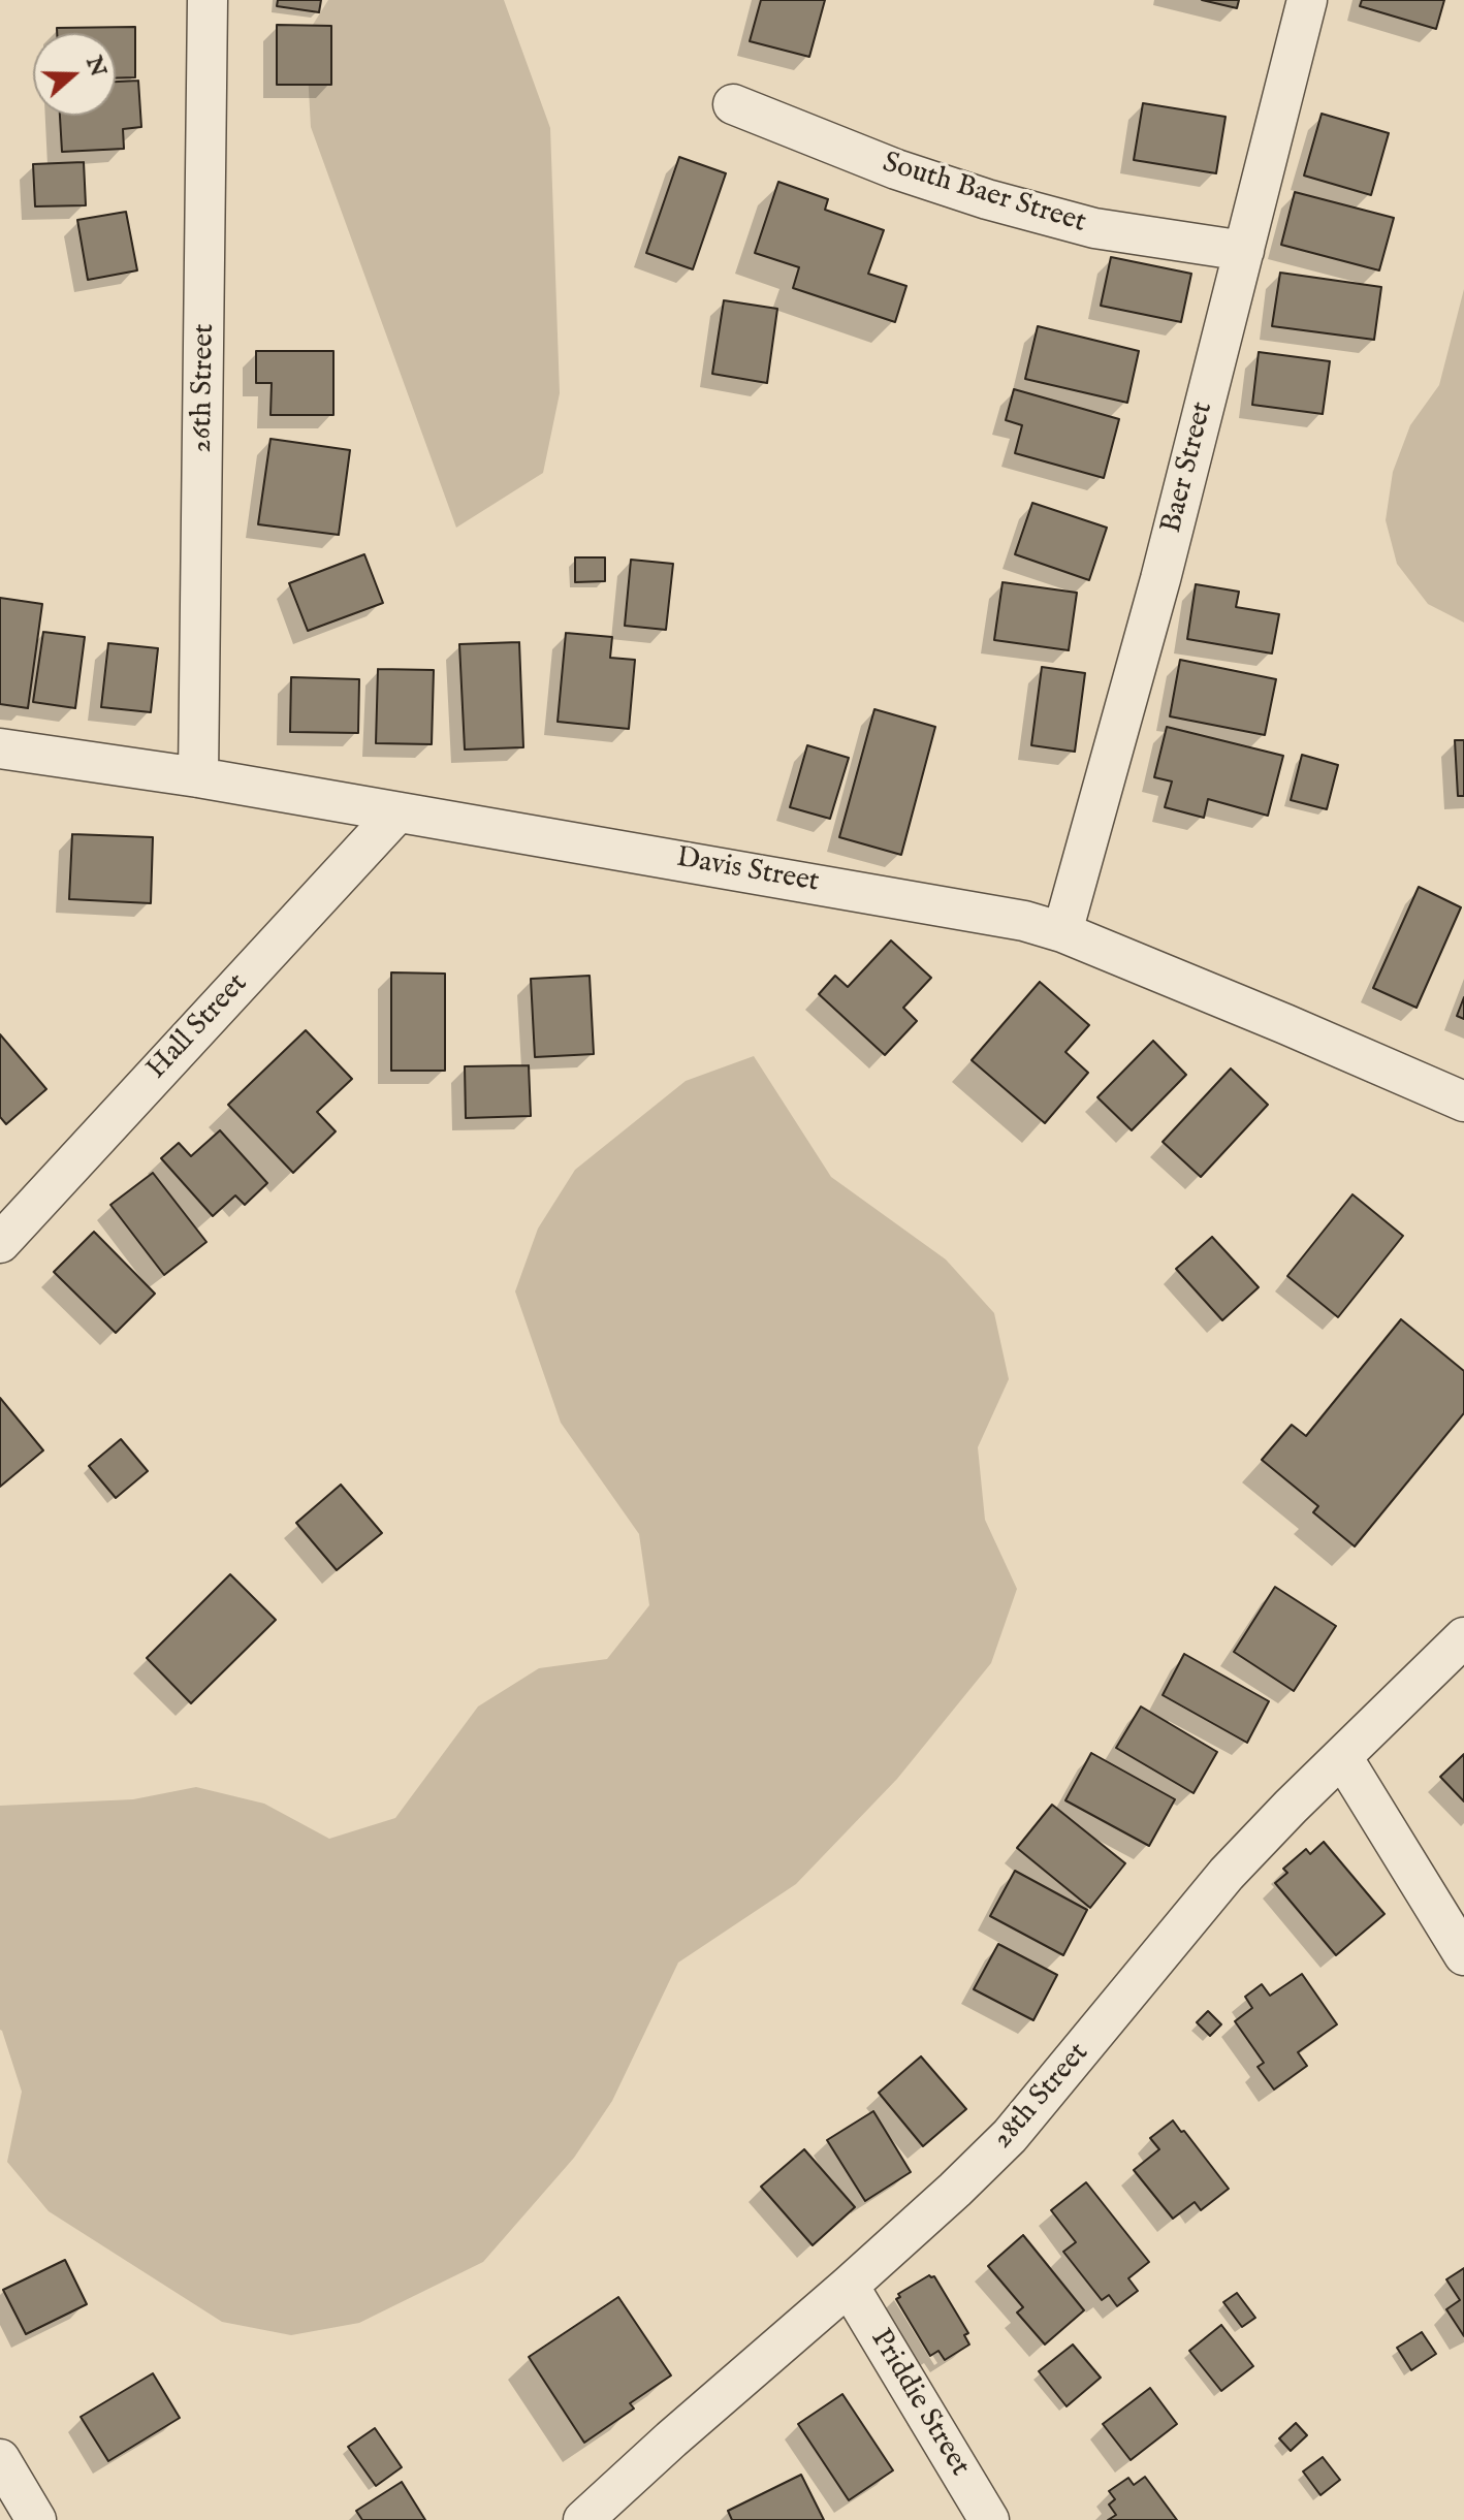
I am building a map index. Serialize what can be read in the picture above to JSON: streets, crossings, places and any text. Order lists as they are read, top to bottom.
{
  "streets": {
    "street": [
      "South Baer Street",
      "26th Street",
      "Baer Street",
      "Davis Street",
      "Hall Street",
      "28th Street",
      "Priddie Street"
    ]
  },
  "crossings": [
    ["South Baer Street", "Baer Street"],
    ["26th Street", "Davis Street"],
    ["Baer Street", "Davis Street"],
    ["Davis Street", "Hall Street"],
    ["28th Street", "Priddie Street"]
  ],
  "north": "right"
}
